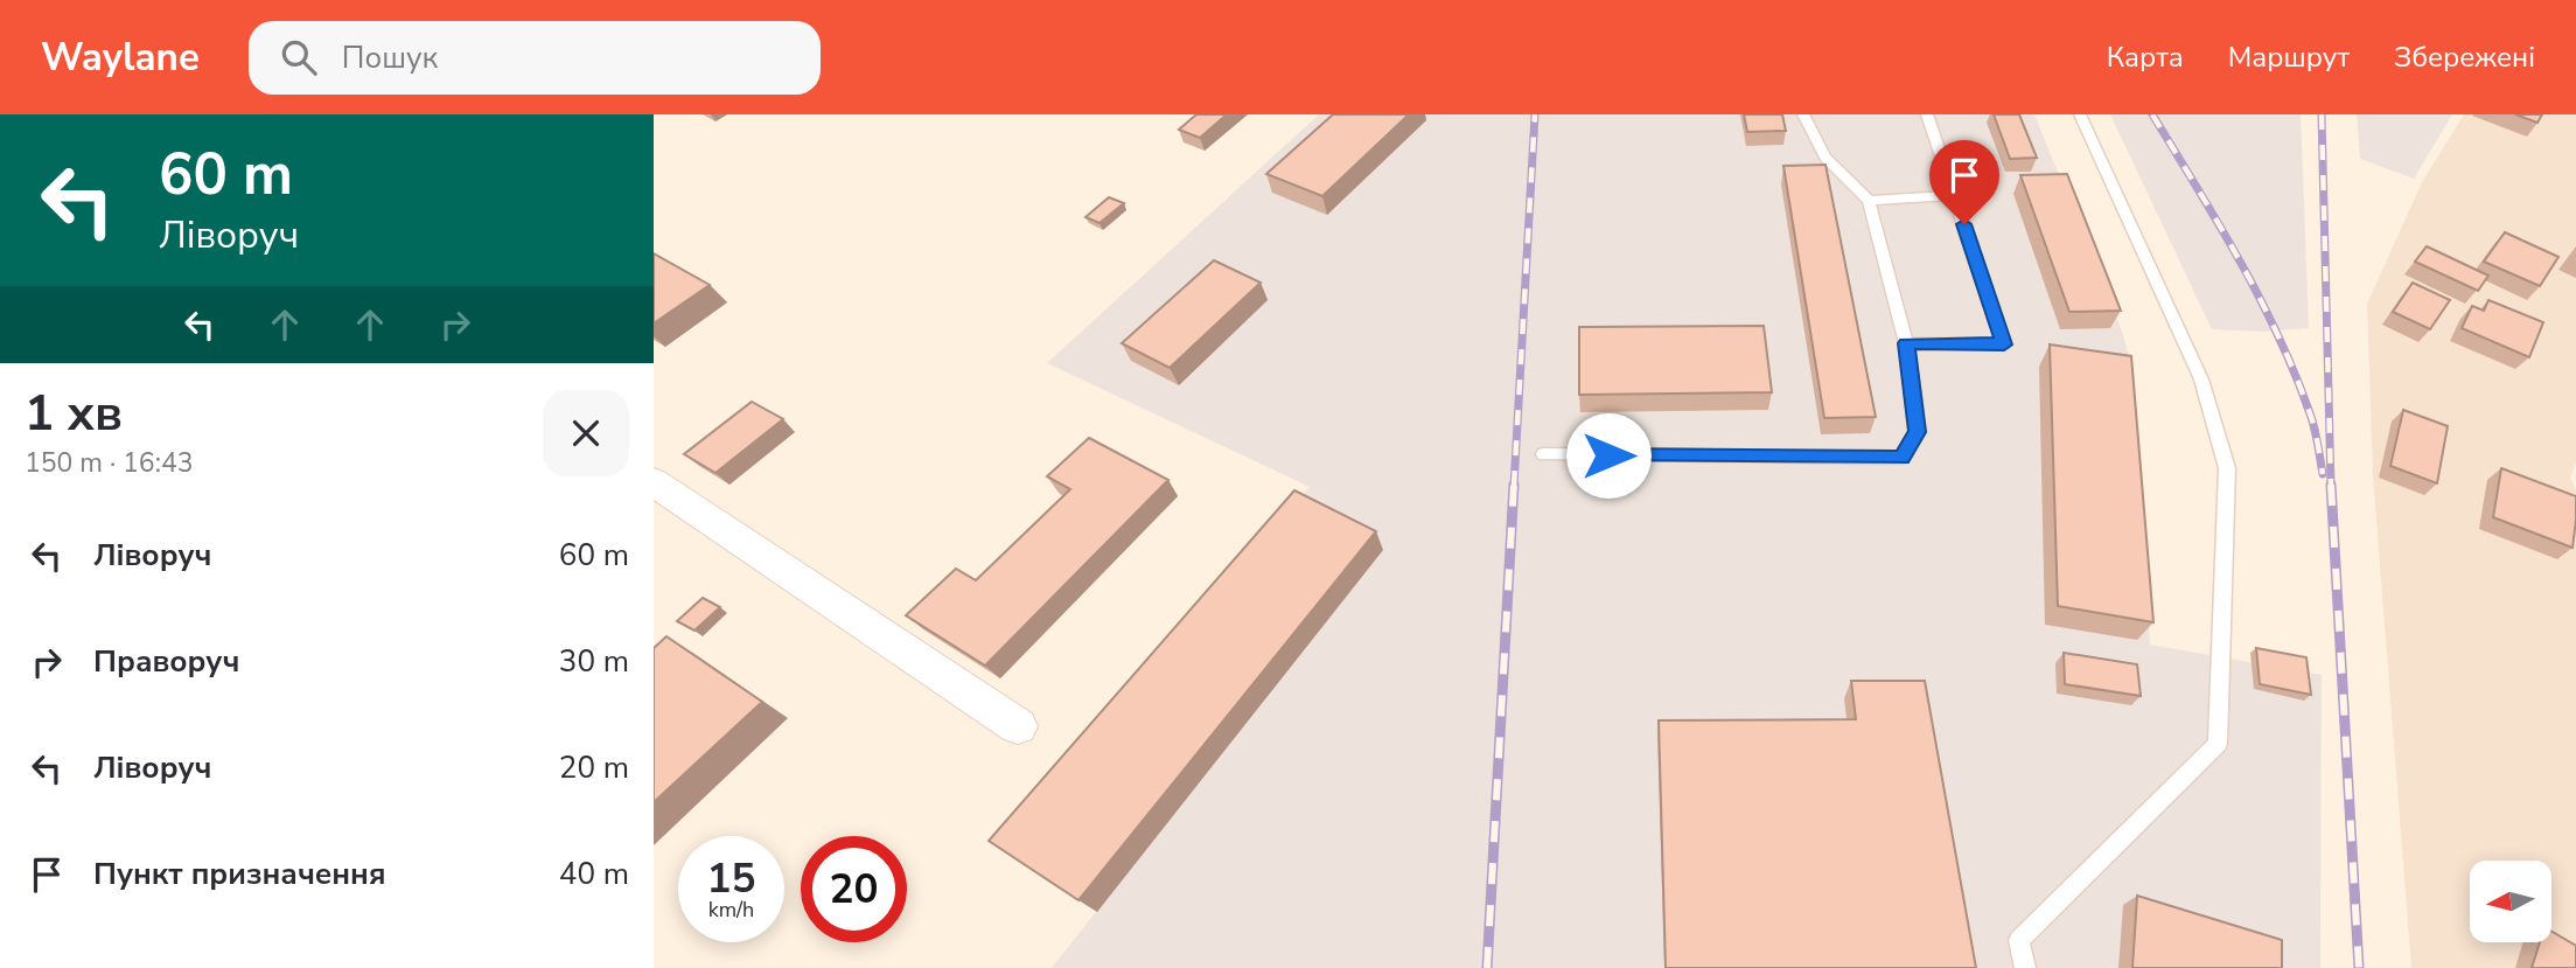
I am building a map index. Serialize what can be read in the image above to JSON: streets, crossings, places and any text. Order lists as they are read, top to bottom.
{
  "north": "left",
  "page": {
    "header": "Waylane",
    "search": "Пошук",
    "nav": ["Карта", "Маршрут", "Збережені"],
    "turn": ["60 m", "Ліворуч"],
    "heading": ["1 хв", "150 m · 16:43"],
    "list": [
      {
        "name": "Ліворуч",
        "value": "60 m"
      },
      {
        "name": "Праворуч",
        "value": "30 m"
      },
      {
        "name": "Ліворуч",
        "value": "20 m"
      },
      {
        "name": "Пункт призначення",
        "value": "40 m"
      }
    ],
    "speed": "15 km/h",
    "limit": "20"
  }
}
